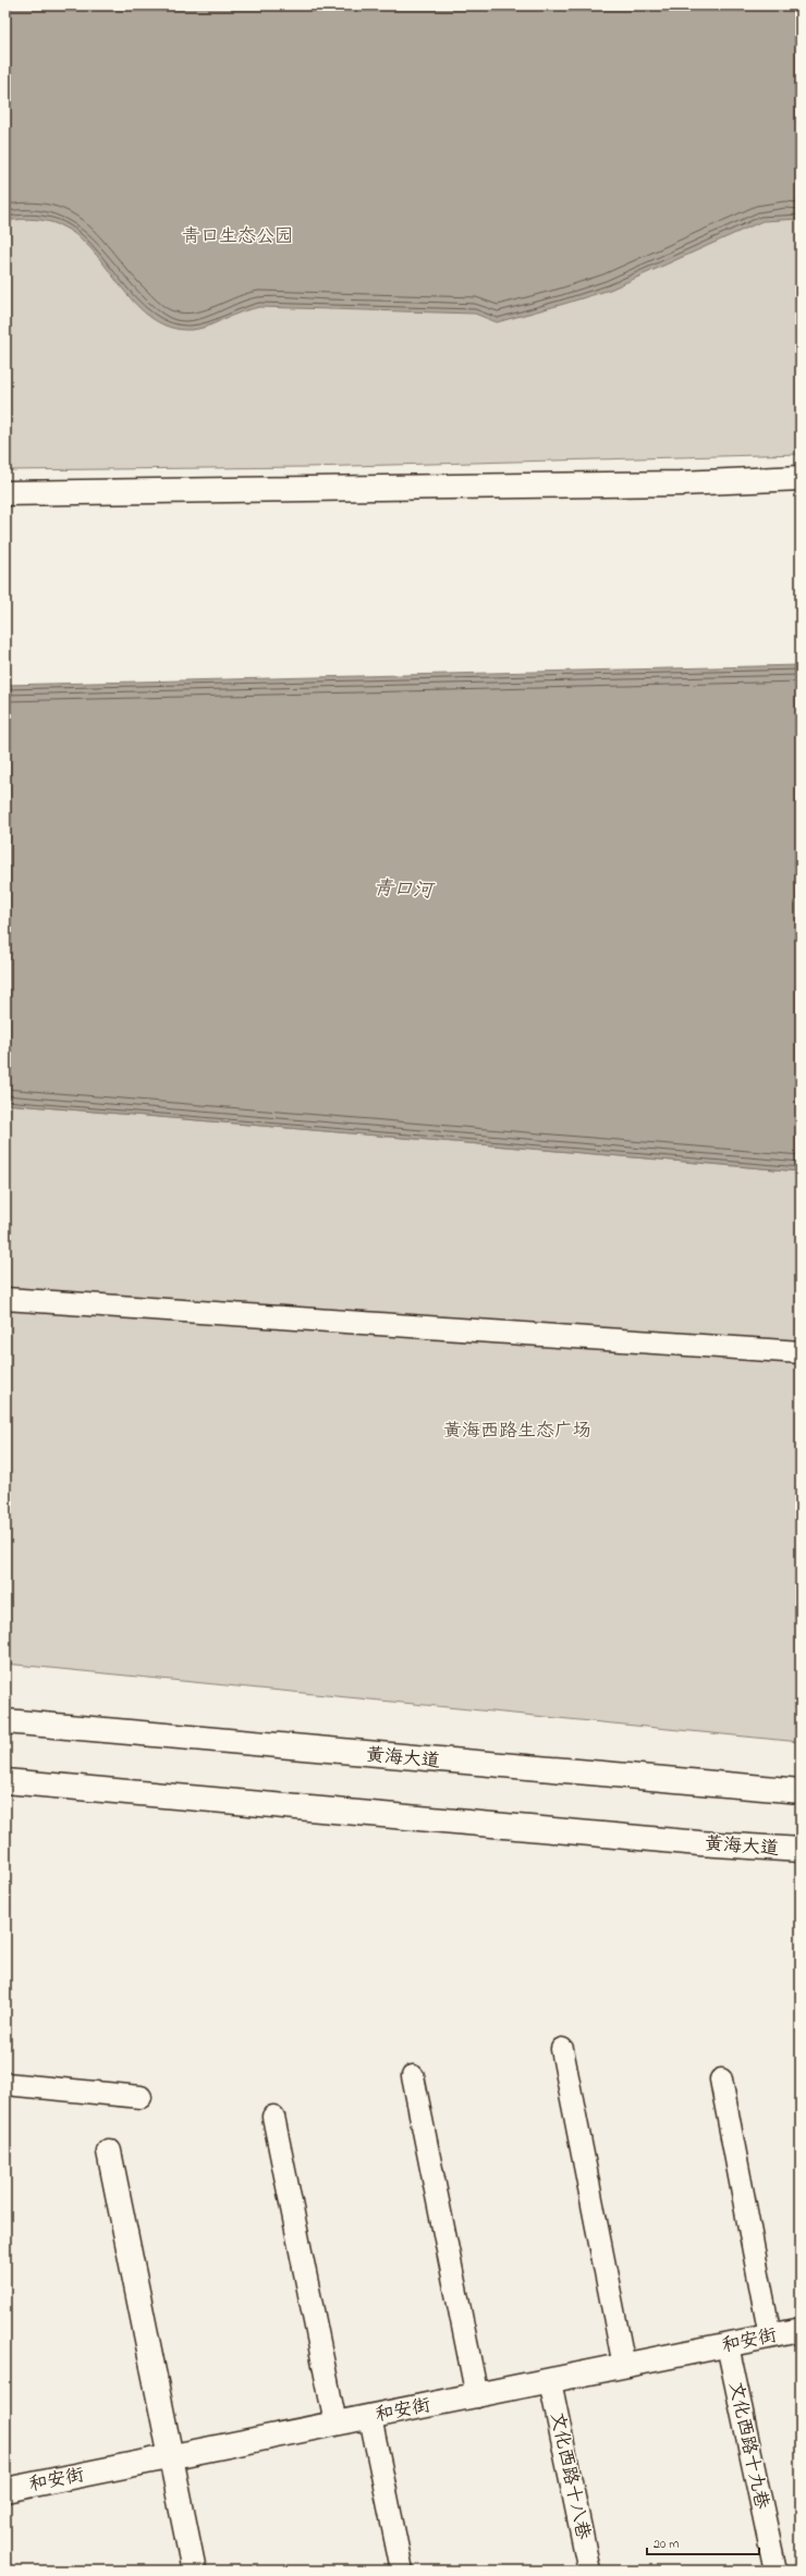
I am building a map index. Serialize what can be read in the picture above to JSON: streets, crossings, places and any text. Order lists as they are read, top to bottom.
{
  "streets": {
    "street": ["黄海大道", "和安街"],
    "lane": ["文化西路十九巷", "文化西路十八巷"]
  },
  "crossings": [
    ["和安街", "文化西路十九巷"],
    ["和安街", "文化西路十八巷"]
  ],
  "water": ["青口河"],
  "parks": ["青口生态公园", "黄海西路生态广场"],
  "scale_bar": "20 m"
}
